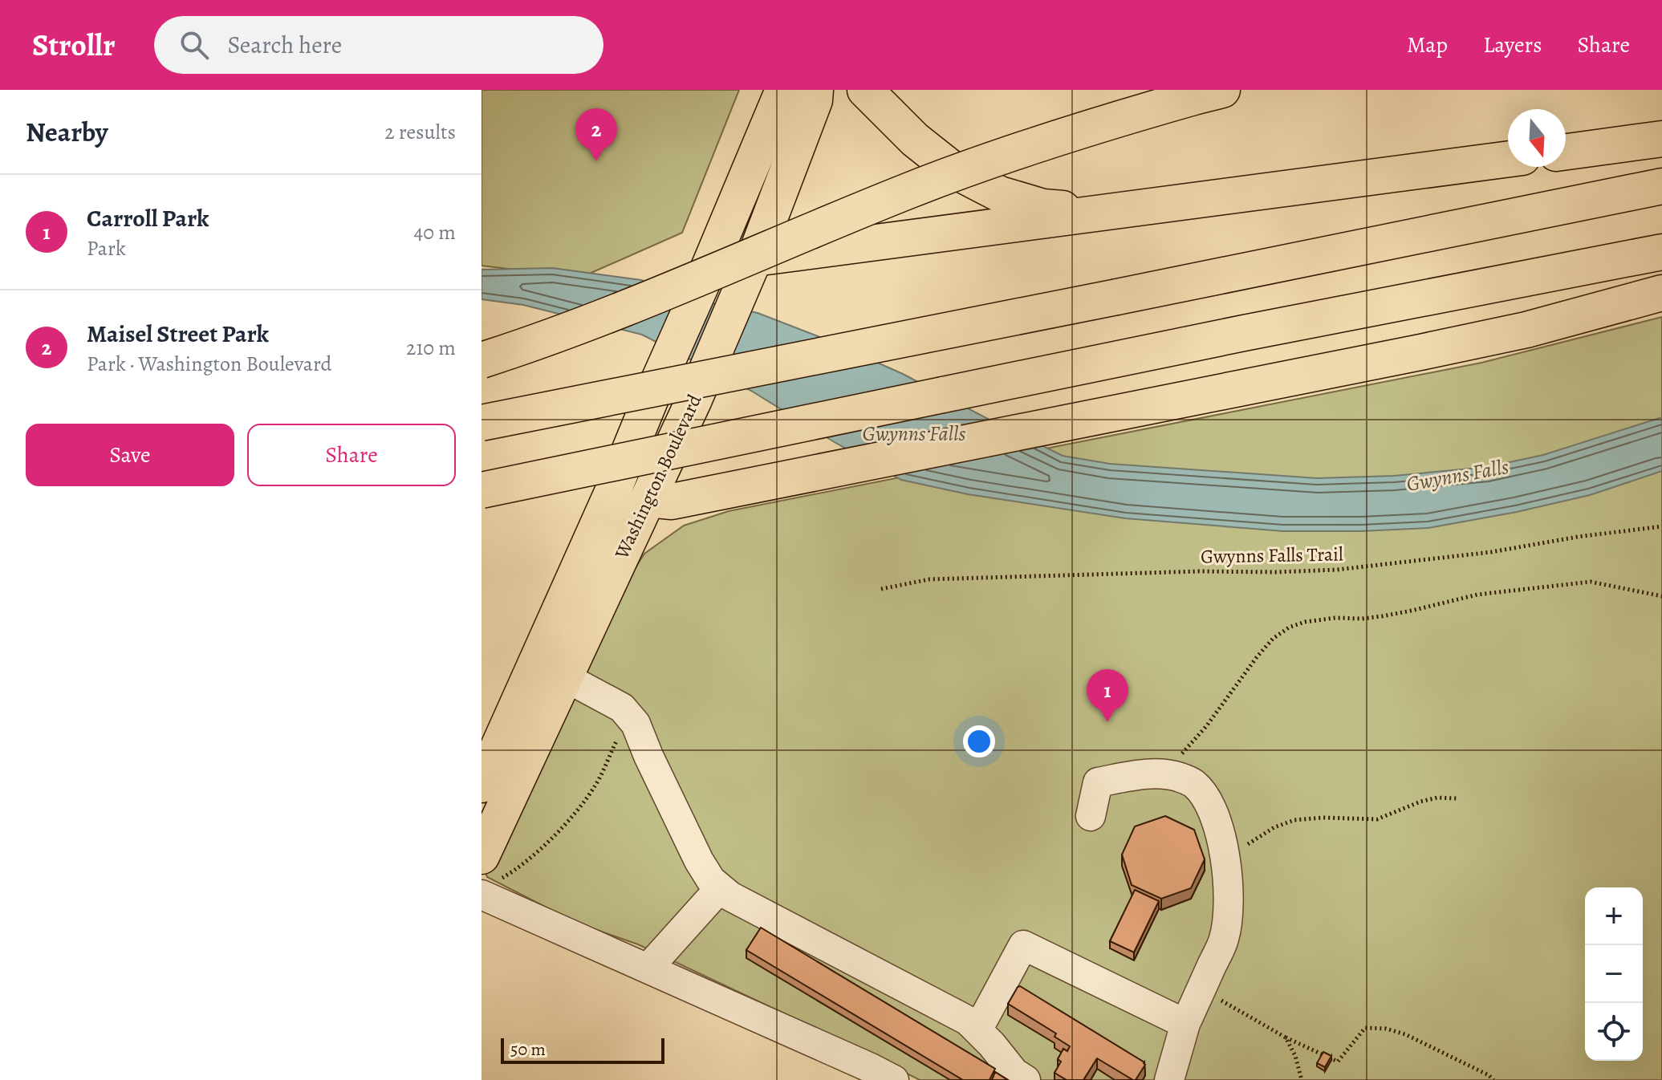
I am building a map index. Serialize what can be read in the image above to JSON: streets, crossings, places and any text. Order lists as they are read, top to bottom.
{
  "streets": {
    "main road": ["Washington Boulevard"],
    "path": ["Gwynns Falls Trail"]
  },
  "water": ["Gwynns Falls"],
  "scale_bar": "50 m",
  "north": "bottom",
  "page": {
    "header": "Strollr",
    "search": "Search here",
    "nav": ["Map", "Layers", "Share"],
    "heading": ["Nearby", "2 results"],
    "pins": ["2", "1"],
    "list": [
      {
        "mark": "1",
        "name": "Carroll Park",
        "note": "Park",
        "value": "40 m"
      },
      {
        "mark": "2",
        "name": "Maisel Street Park",
        "note": "Park · Washington Boulevard",
        "value": "210 m"
      }
    ],
    "buttons": ["Save", "Share"],
    "map_buttons": ["+", "−"],
    "scale": "50 m"
  }
}
